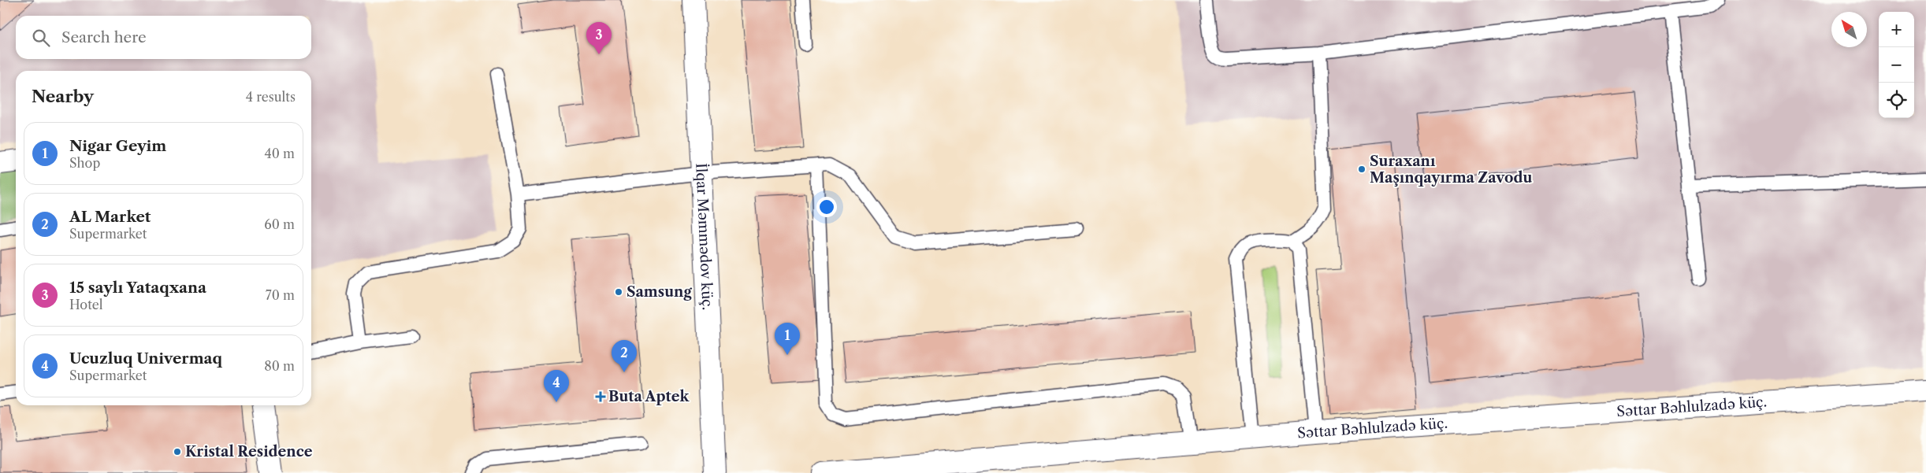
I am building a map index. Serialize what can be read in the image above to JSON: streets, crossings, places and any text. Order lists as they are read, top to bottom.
{
  "streets": {
    "main road": ["İlqar Məmmədov küç.", "Səttar Bəhlulzadə küç."]
  },
  "places": {
    "other": ["Suraxanı Maşınqayırma Zavodu", "Samsung", "Kristal Residence"],
    "health": ["Buta Aptek"]
  },
  "north": "top left",
  "page": {
    "map_buttons": ["+", "−"],
    "search": "Search here",
    "pins": [
      "3",
      "1",
      "2",
      "4"
    ],
    "heading": ["Nearby", "4 results"],
    "list": [
      {
        "mark": "1",
        "name": "Nigar Geyim",
        "note": "Shop",
        "value": "40 m"
      },
      {
        "mark": "2",
        "name": "AL Market",
        "note": "Supermarket",
        "value": "60 m"
      },
      {
        "mark": "3",
        "name": "15 saylı Yataqxana",
        "note": "Hotel",
        "value": "70 m"
      },
      {
        "mark": "4",
        "name": "Ucuzluq Univermaq",
        "note": "Supermarket",
        "value": "80 m"
      }
    ]
  }
}
